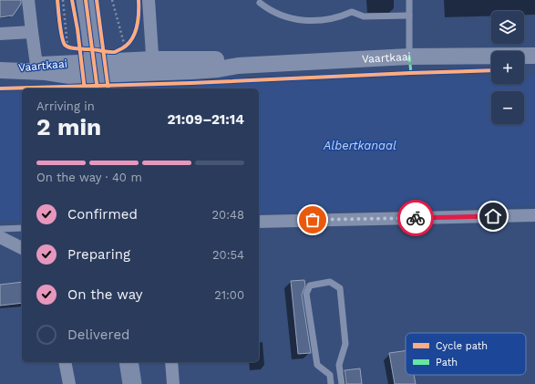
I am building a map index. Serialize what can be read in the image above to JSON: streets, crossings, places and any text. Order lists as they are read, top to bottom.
{
  "streets": {
    "street": ["Vaartkaai"]
  },
  "water": ["Albertkanaal"],
  "legend": ["Cycle path", "Path"],
  "page": {
    "map_buttons": ["+", "−"],
    "heading": ["2 min", "Arriving in", "21:09–21:14"],
    "bar": "On the way · 40 m",
    "list": [
      ["Confirmed", "20:48"],
      ["Preparing", "20:54"],
      ["On the way", "21:00"],
      "Delivered"
    ]
  }
}
